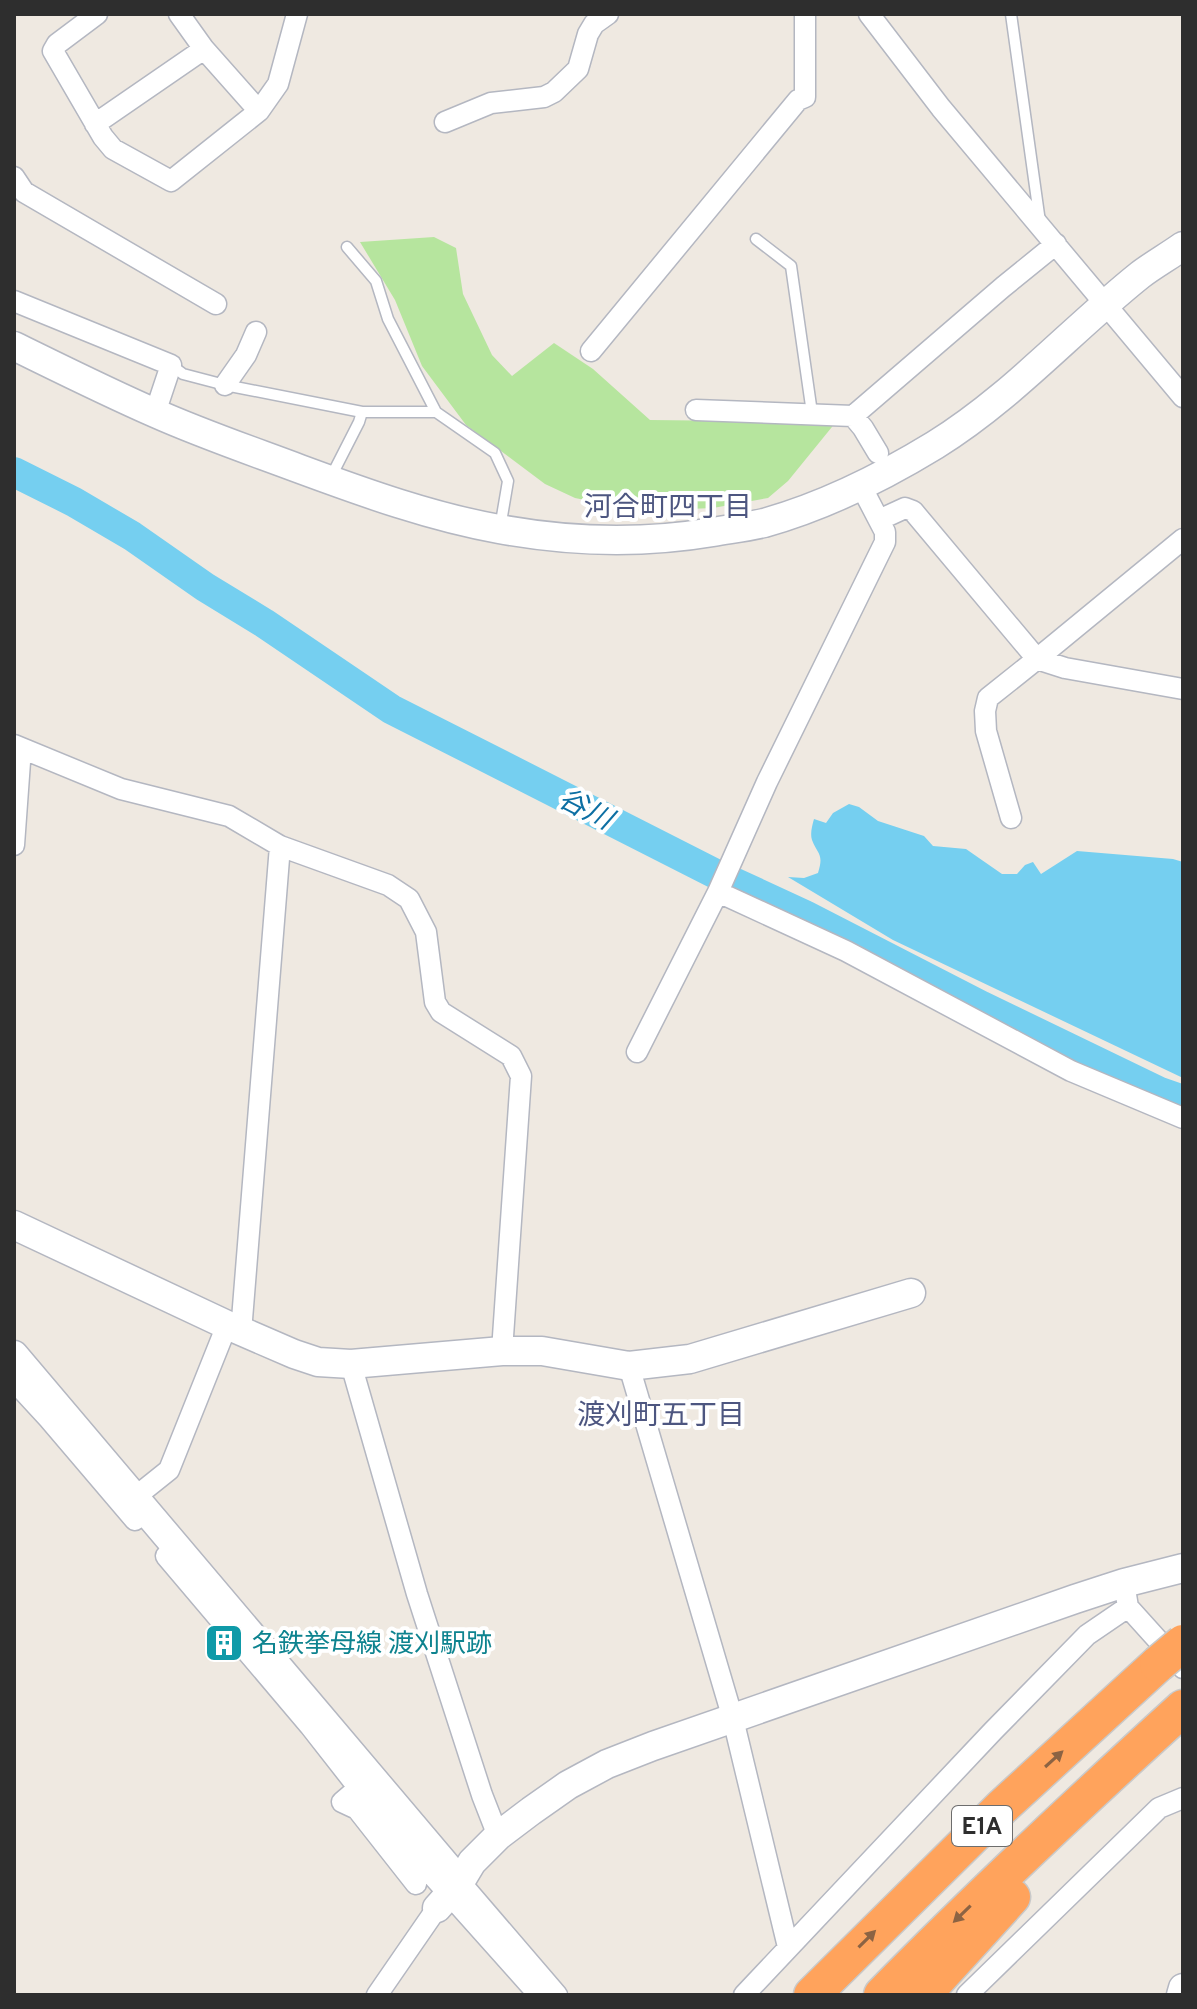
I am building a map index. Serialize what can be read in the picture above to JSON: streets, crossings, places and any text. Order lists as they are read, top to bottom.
{
  "streets": {
    "highway": ["E1A"]
  },
  "districts": ["河合町四丁目", "渡刈町五丁目"],
  "water": ["谷川"],
  "places": {
    "building": ["名鉄挙母線 渡刈駅跡"]
  }
}
